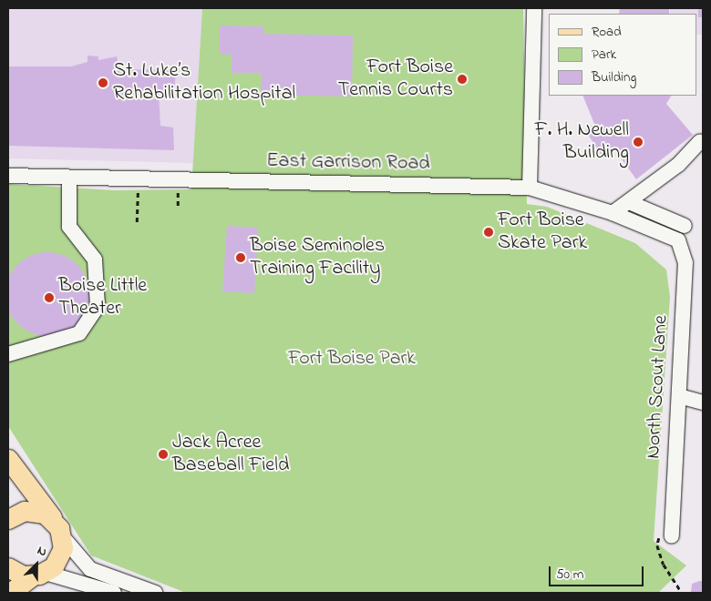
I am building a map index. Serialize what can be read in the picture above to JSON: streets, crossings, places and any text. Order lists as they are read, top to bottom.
{
  "streets": {
    "street": ["East Garrison Road", "North Scout Lane"]
  },
  "crossings": [
    ["East Garrison Road", "North Scout Lane"]
  ],
  "parks": ["Fort Boise Park"],
  "places": [
    "Fort Boise Tennis Courts",
    "St. Luke’s Rehabilitation Hospital",
    "F. H. Newell Building",
    "Fort Boise Skate Park",
    "Boise Seminoles Training Facility",
    "Boise Little Theater",
    "Jack Acree Baseball Field"
  ],
  "legend": ["Road", "Park", "Building"],
  "scale_bar": "50 m",
  "north": "top right"
}
